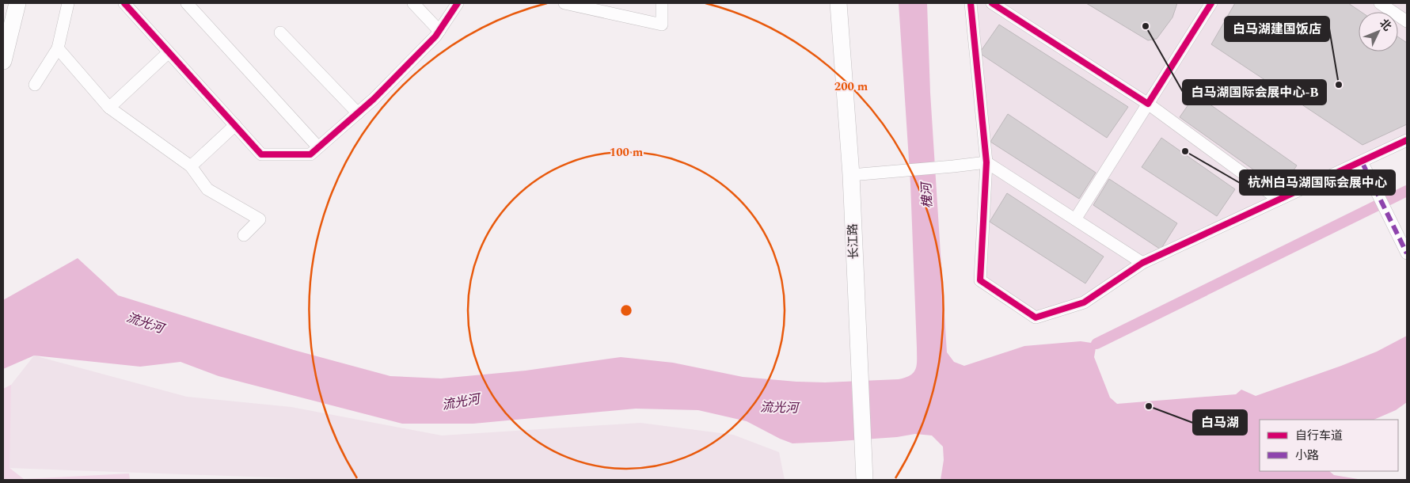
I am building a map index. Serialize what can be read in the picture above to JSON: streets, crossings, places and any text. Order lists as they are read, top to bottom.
{
  "streets": {
    "main road": ["长江路"]
  },
  "water": ["槐河", "流光河"],
  "places": [
    "白马湖国际会展中心-B",
    "白马湖建国饭店",
    "杭州白马湖国际会展中心",
    "白马湖"
  ],
  "legend": ["自行车道", "小路"],
  "north": "top right",
  "rings": ["200 m", "100 m"]
}
